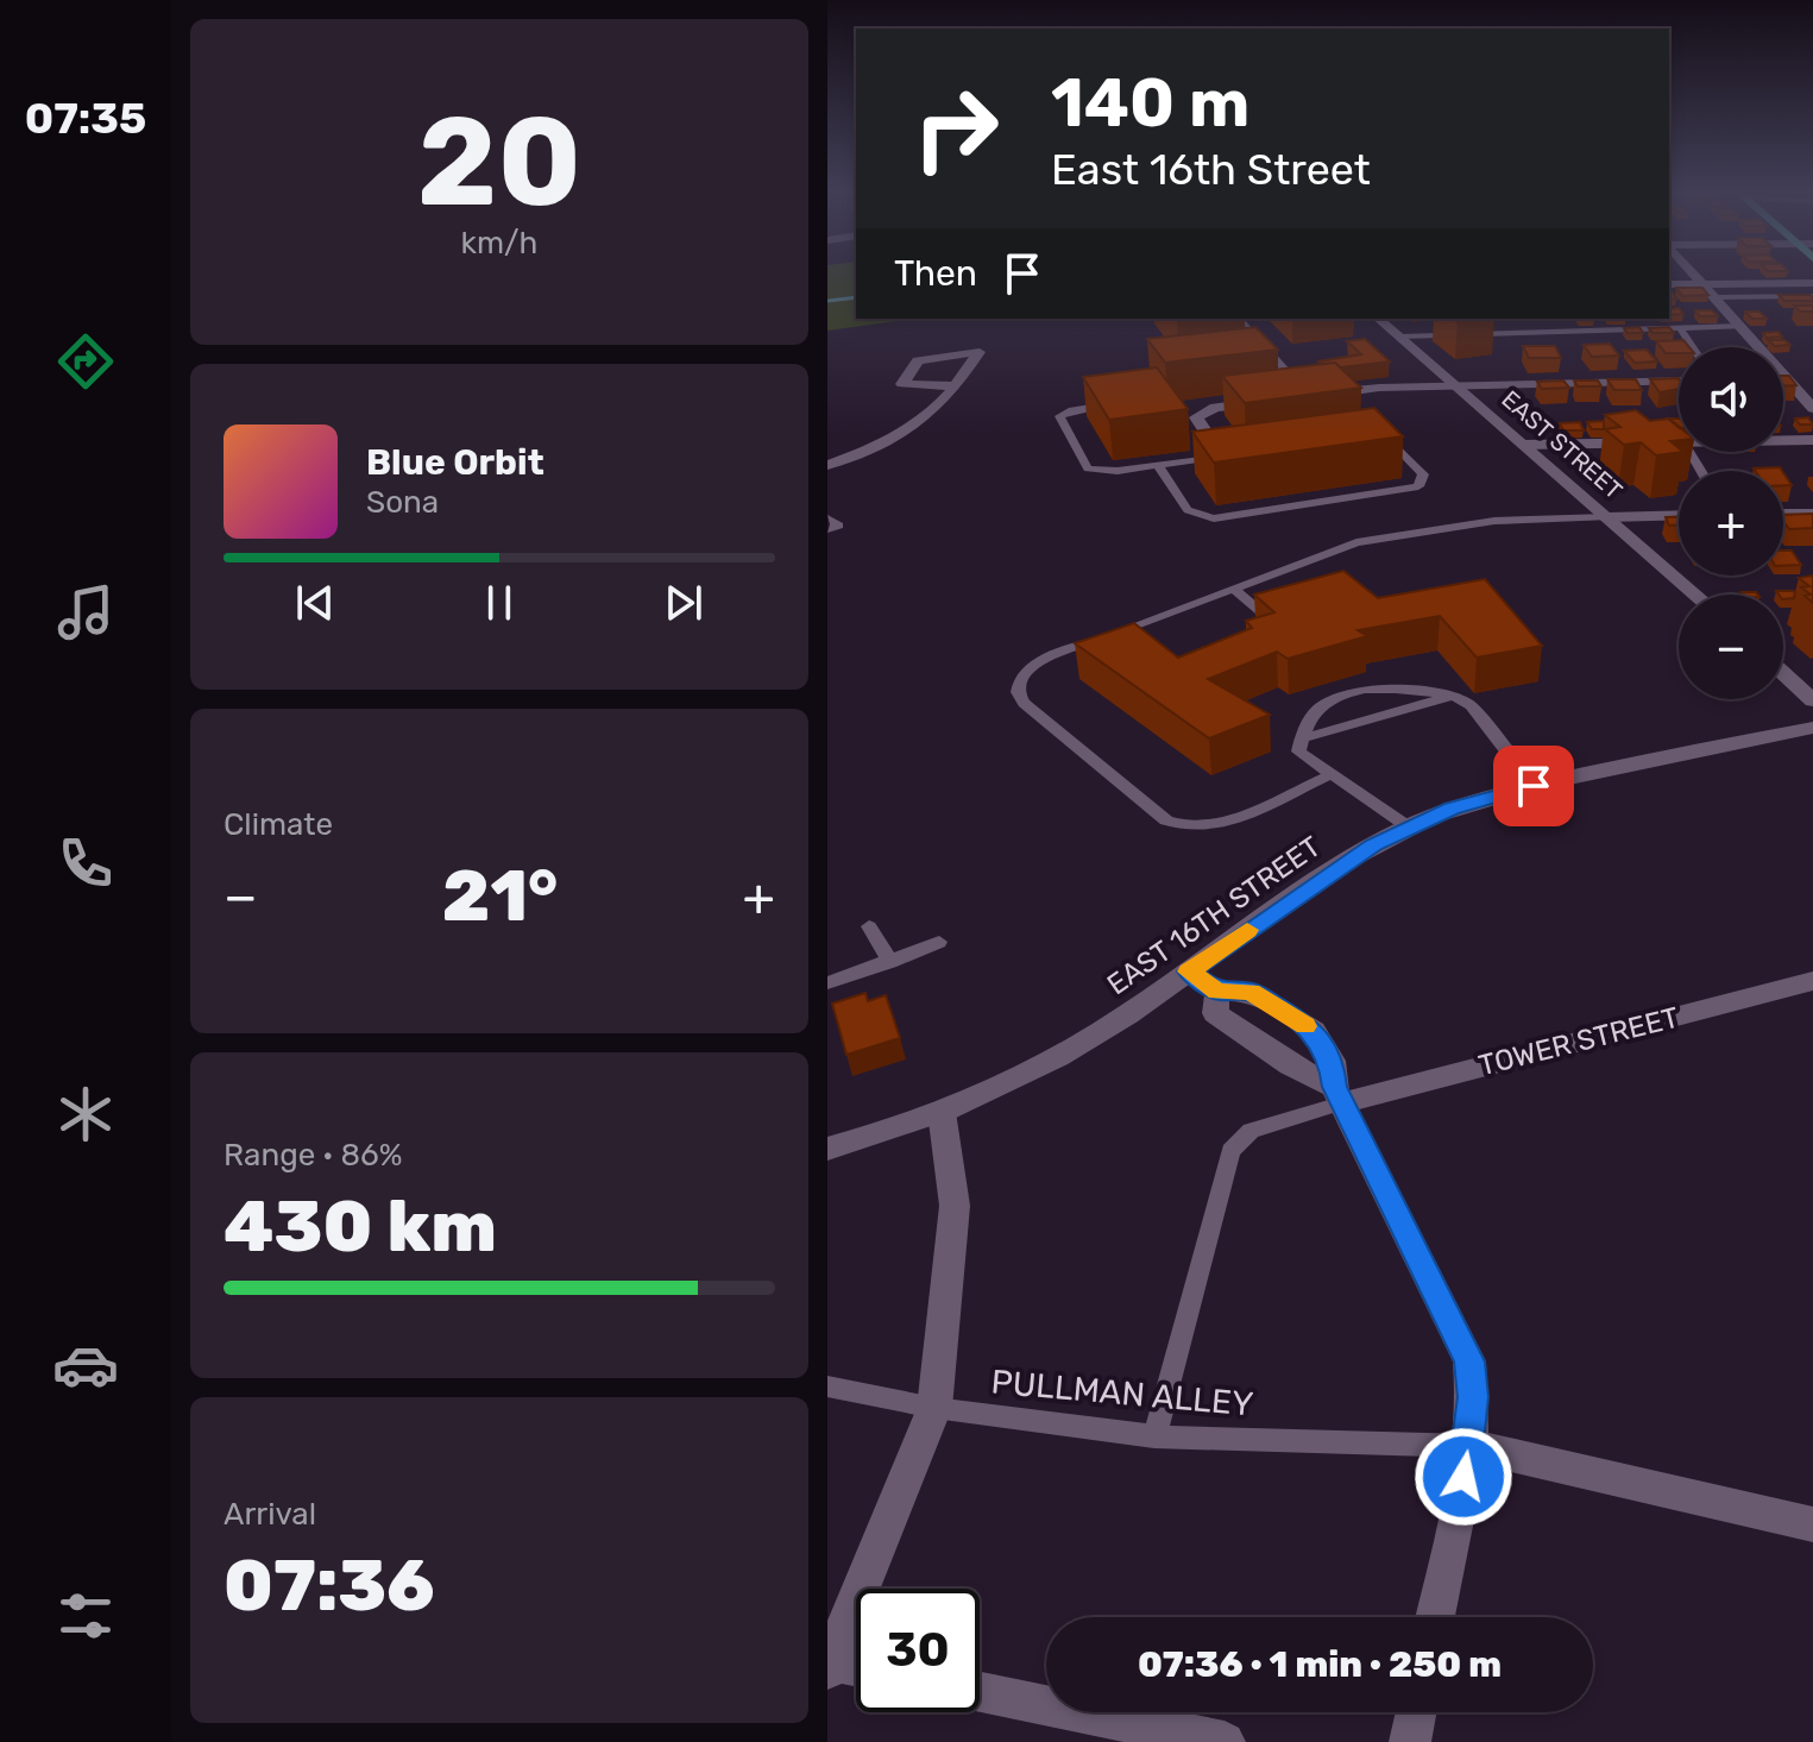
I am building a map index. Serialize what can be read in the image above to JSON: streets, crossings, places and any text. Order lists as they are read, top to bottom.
{
  "streets": {
    "street": ["EAST STREET", "EAST 16TH STREET", "TOWER STREET"],
    "lane": ["PULLMAN ALLEY"]
  },
  "page": {
    "tabs": "07:35",
    "tile": [
      ["20", "km/h"],
      "Climate",
      ["Range · 86%", "430 km"],
      ["Arrival", "07:36"]
    ],
    "turn": ["140 m", "East 16th Street"],
    "then": "Then",
    "map_buttons": ["+", "−"],
    "song": ["Blue Orbit", "Sona"],
    "heat": ["−", "21°", "+"],
    "limit": "30",
    "trip": "07:36 · 1 min · 250 m"
  }
}
